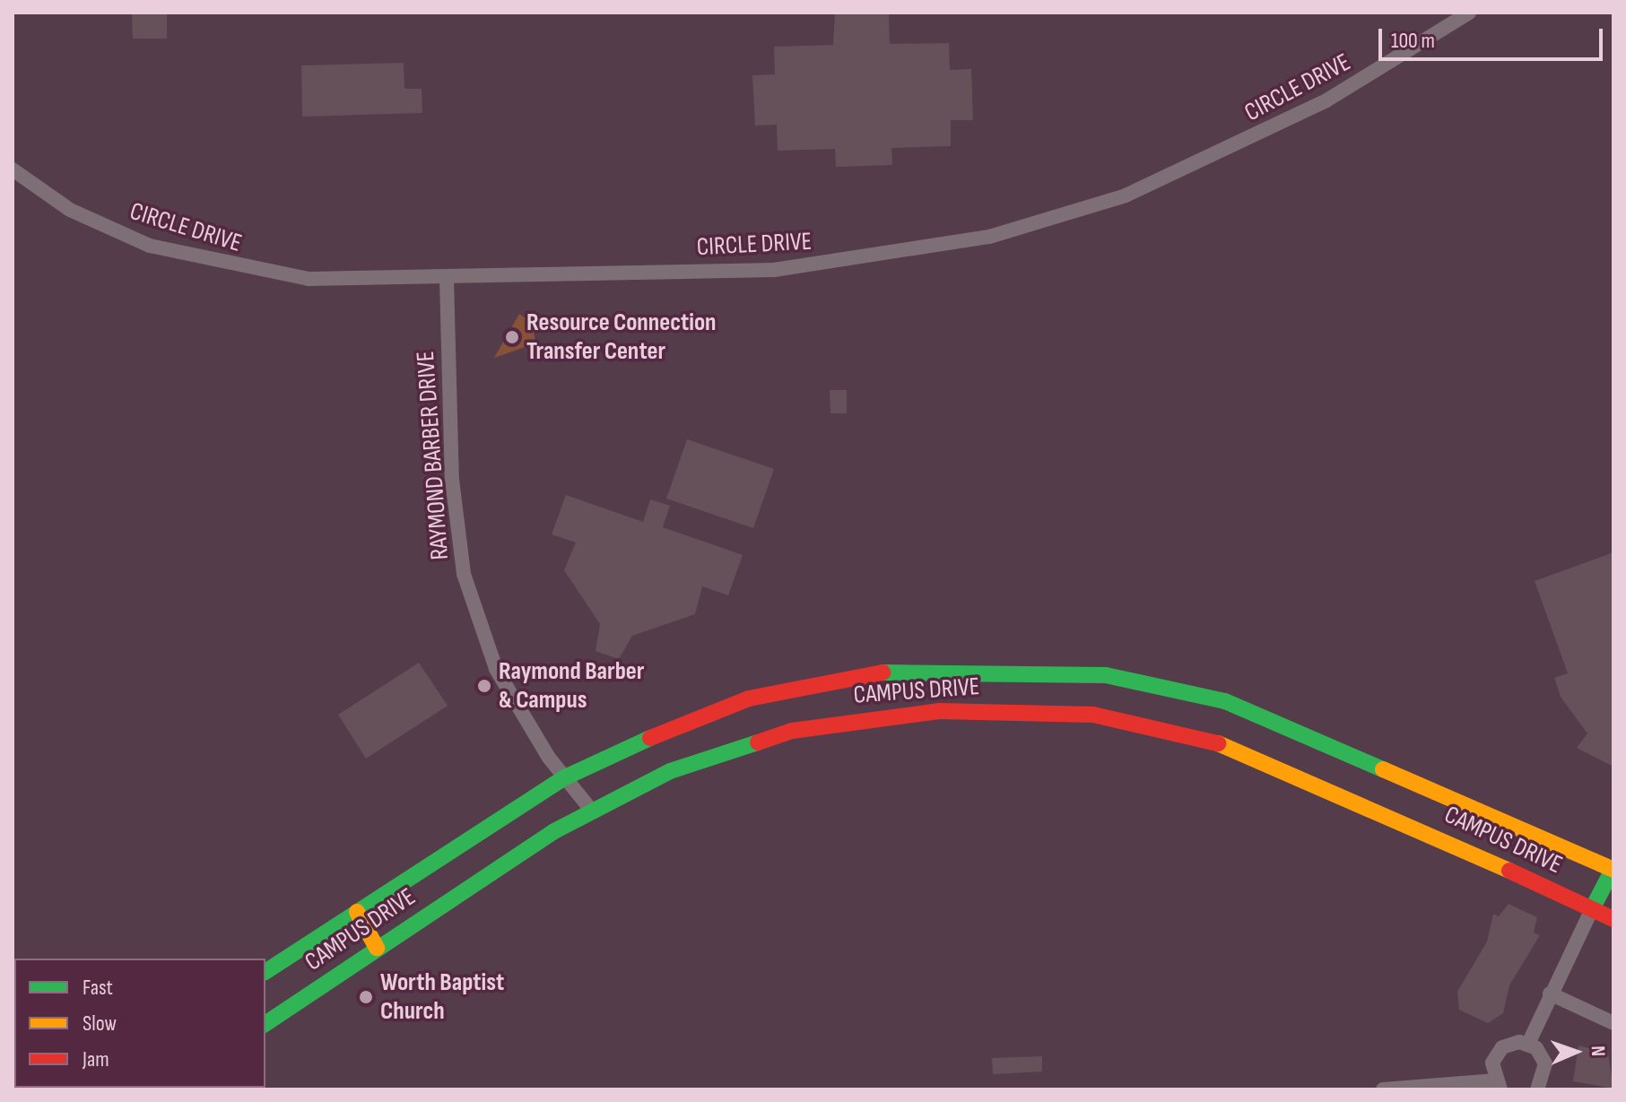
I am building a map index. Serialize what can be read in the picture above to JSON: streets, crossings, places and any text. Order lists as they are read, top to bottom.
{
  "streets": {
    "main road": ["CAMPUS DRIVE"],
    "street": ["CIRCLE DRIVE", "RAYMOND BARBER DRIVE"]
  },
  "crossings": [
    ["CIRCLE DRIVE", "RAYMOND BARBER DRIVE"],
    ["RAYMOND BARBER DRIVE", "CAMPUS DRIVE"]
  ],
  "places": ["Resource Connection Transfer Center", "Raymond Barber & Campus", "Worth Baptist Church"],
  "legend": ["Fast", "Slow", "Jam"],
  "scale_bar": "100 m",
  "north": "right"
}
